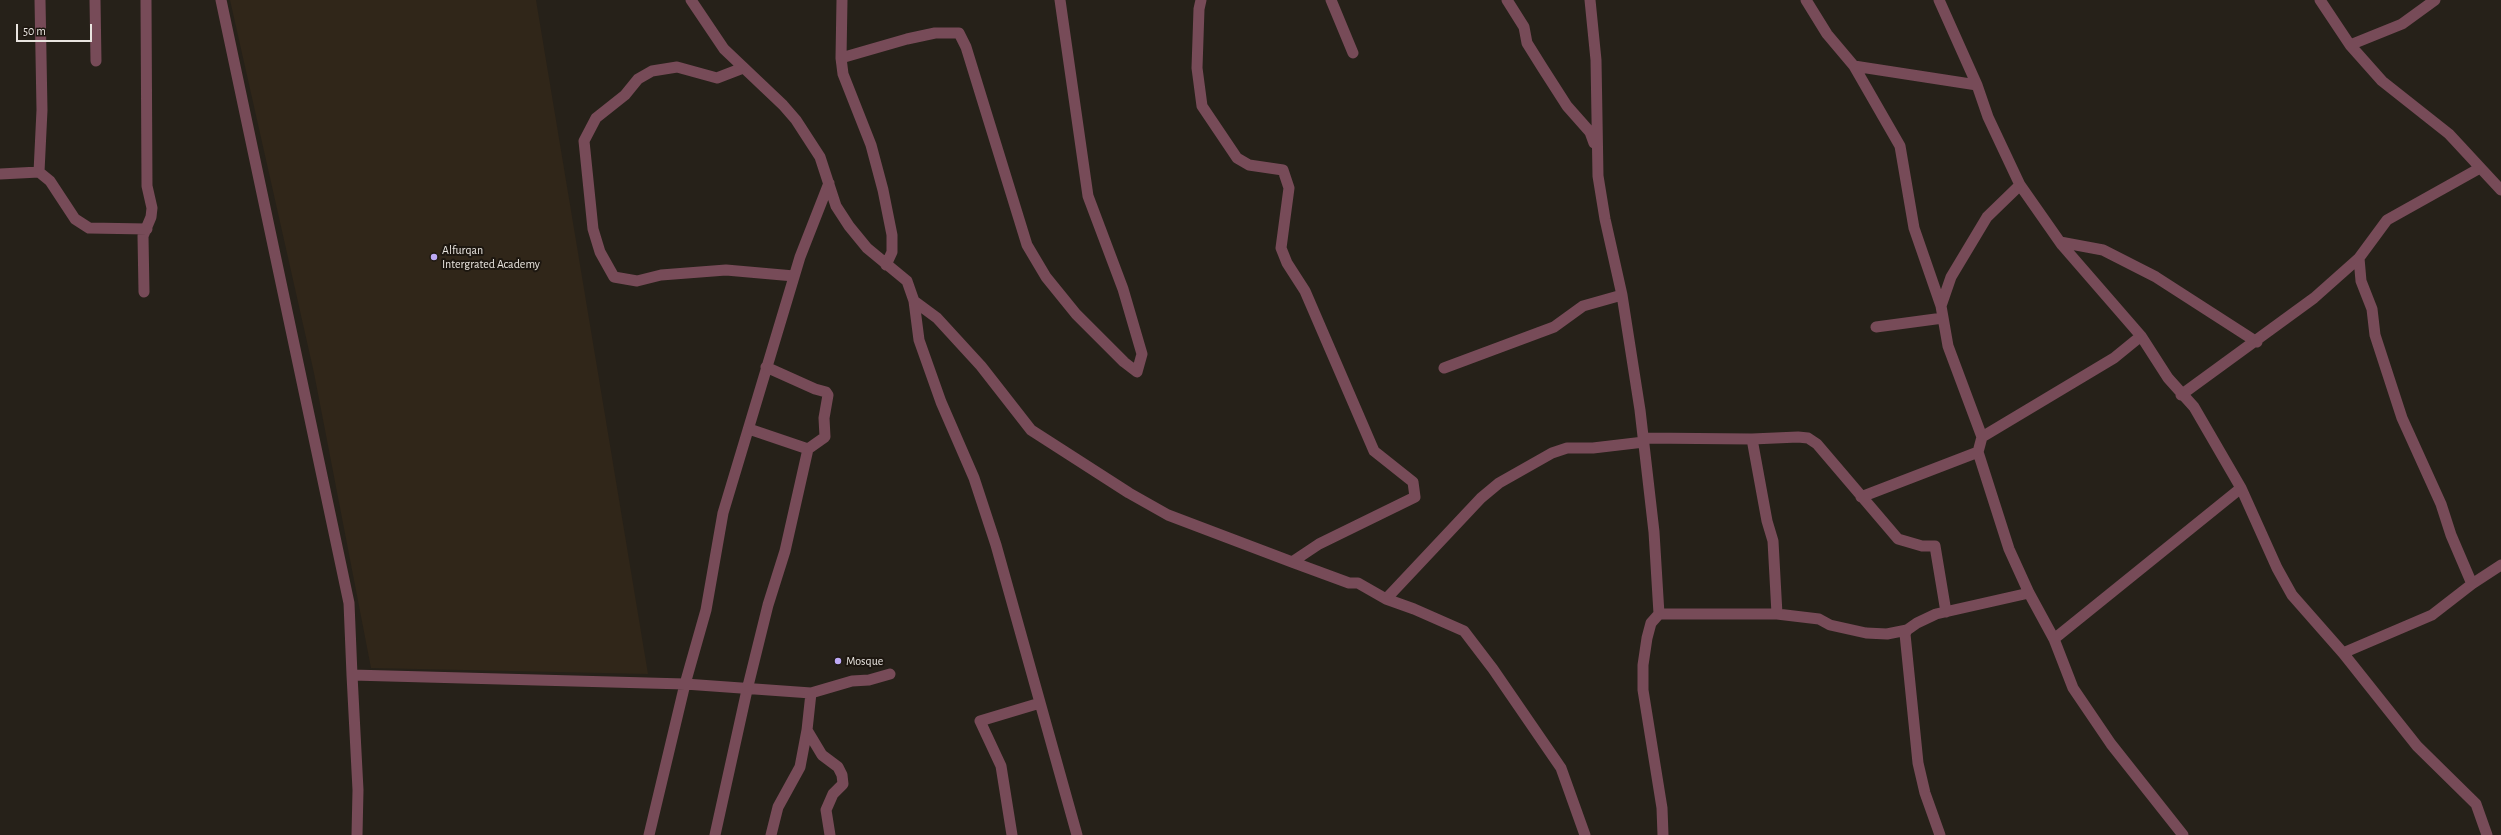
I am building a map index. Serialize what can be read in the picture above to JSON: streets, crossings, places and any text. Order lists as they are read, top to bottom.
{
  "places": ["Alfurqan Intergrated Academy", "Mosque"],
  "scale_bar": "50 m"
}
